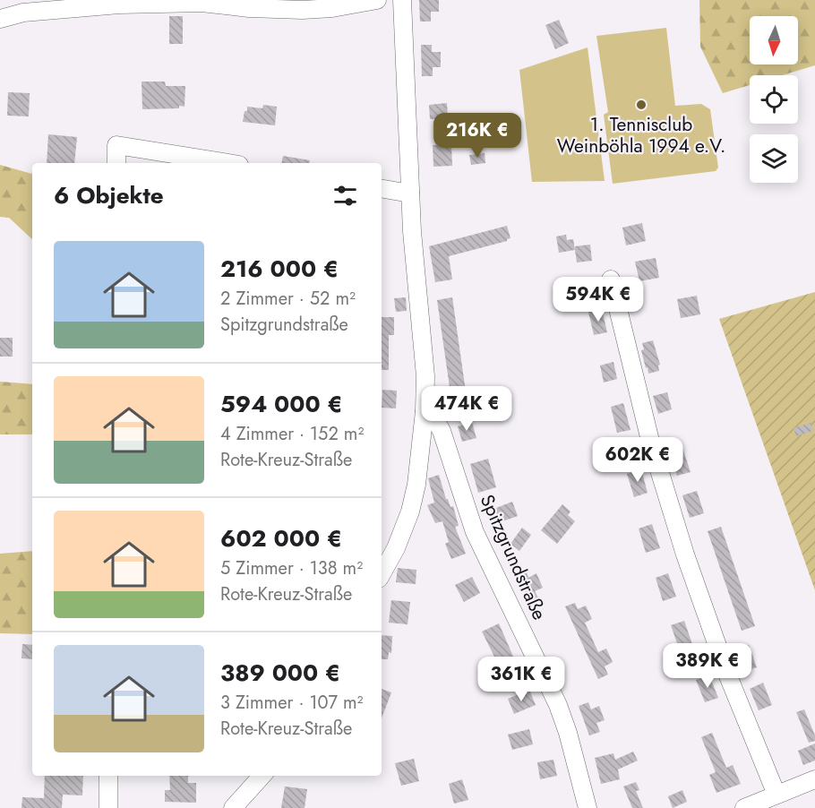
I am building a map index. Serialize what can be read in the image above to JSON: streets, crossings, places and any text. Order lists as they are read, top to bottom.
{
  "streets": {
    "street": ["Spitzgrundstraße"]
  },
  "places": ["1. Tennisclub Weinböhla 1994 e.V."],
  "north": "bottom",
  "page": {
    "price": [
      "216K €",
      "594K €",
      "474K €",
      "602K €",
      "389K €",
      "361K €"
    ],
    "heading": "6 Objekte",
    "list": [
      {
        "name": "216 000 €",
        "note": "2 Zimmer · 52 m² · Spitzgrundstraße"
      },
      {
        "name": "594 000 €",
        "note": "4 Zimmer · 152 m² · Rote-Kreuz-Straße"
      },
      {
        "name": "602 000 €",
        "note": "5 Zimmer · 138 m² · Rote-Kreuz-Straße"
      },
      {
        "name": "389 000 €",
        "note": "3 Zimmer · 107 m² · Rote-Kreuz-Straße"
      }
    ]
  }
}
